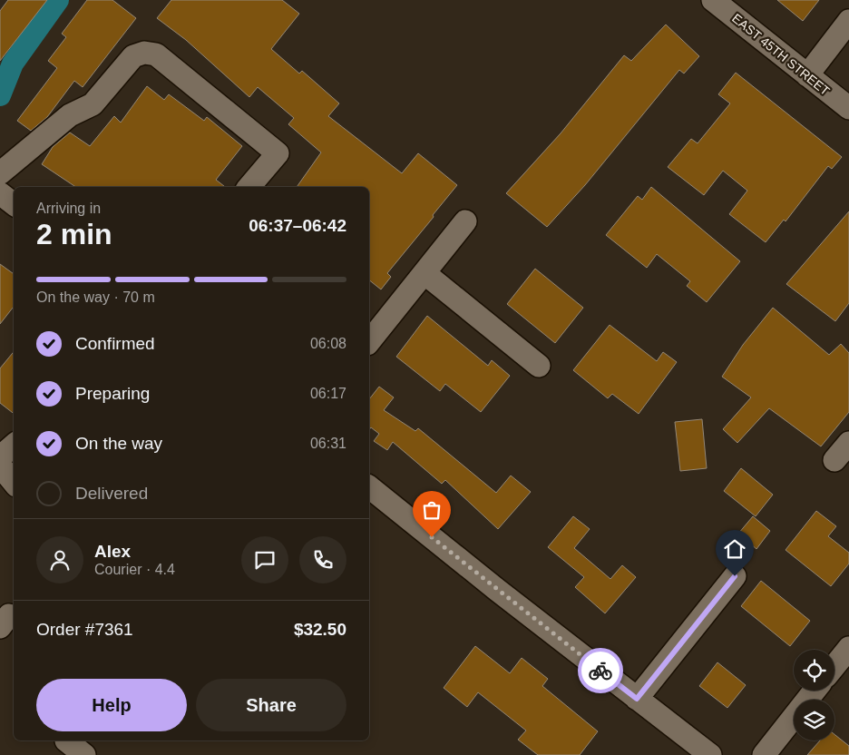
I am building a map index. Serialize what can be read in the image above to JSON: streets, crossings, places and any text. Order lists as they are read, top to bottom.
{
  "streets": {
    "street": ["EAST 45TH STREET"]
  },
  "page": {
    "heading": ["2 min", "Arriving in", "06:37–06:42"],
    "panel": [
      "Alex",
      "Courier · 4.4",
      "Order #7361",
      "$32.50"
    ],
    "bar": "On the way · 70 m",
    "list": [
      ["Confirmed", "06:08"],
      ["Preparing", "06:17"],
      ["On the way", "06:31"],
      "Delivered"
    ],
    "buttons": ["Help", "Share"]
  }
}
